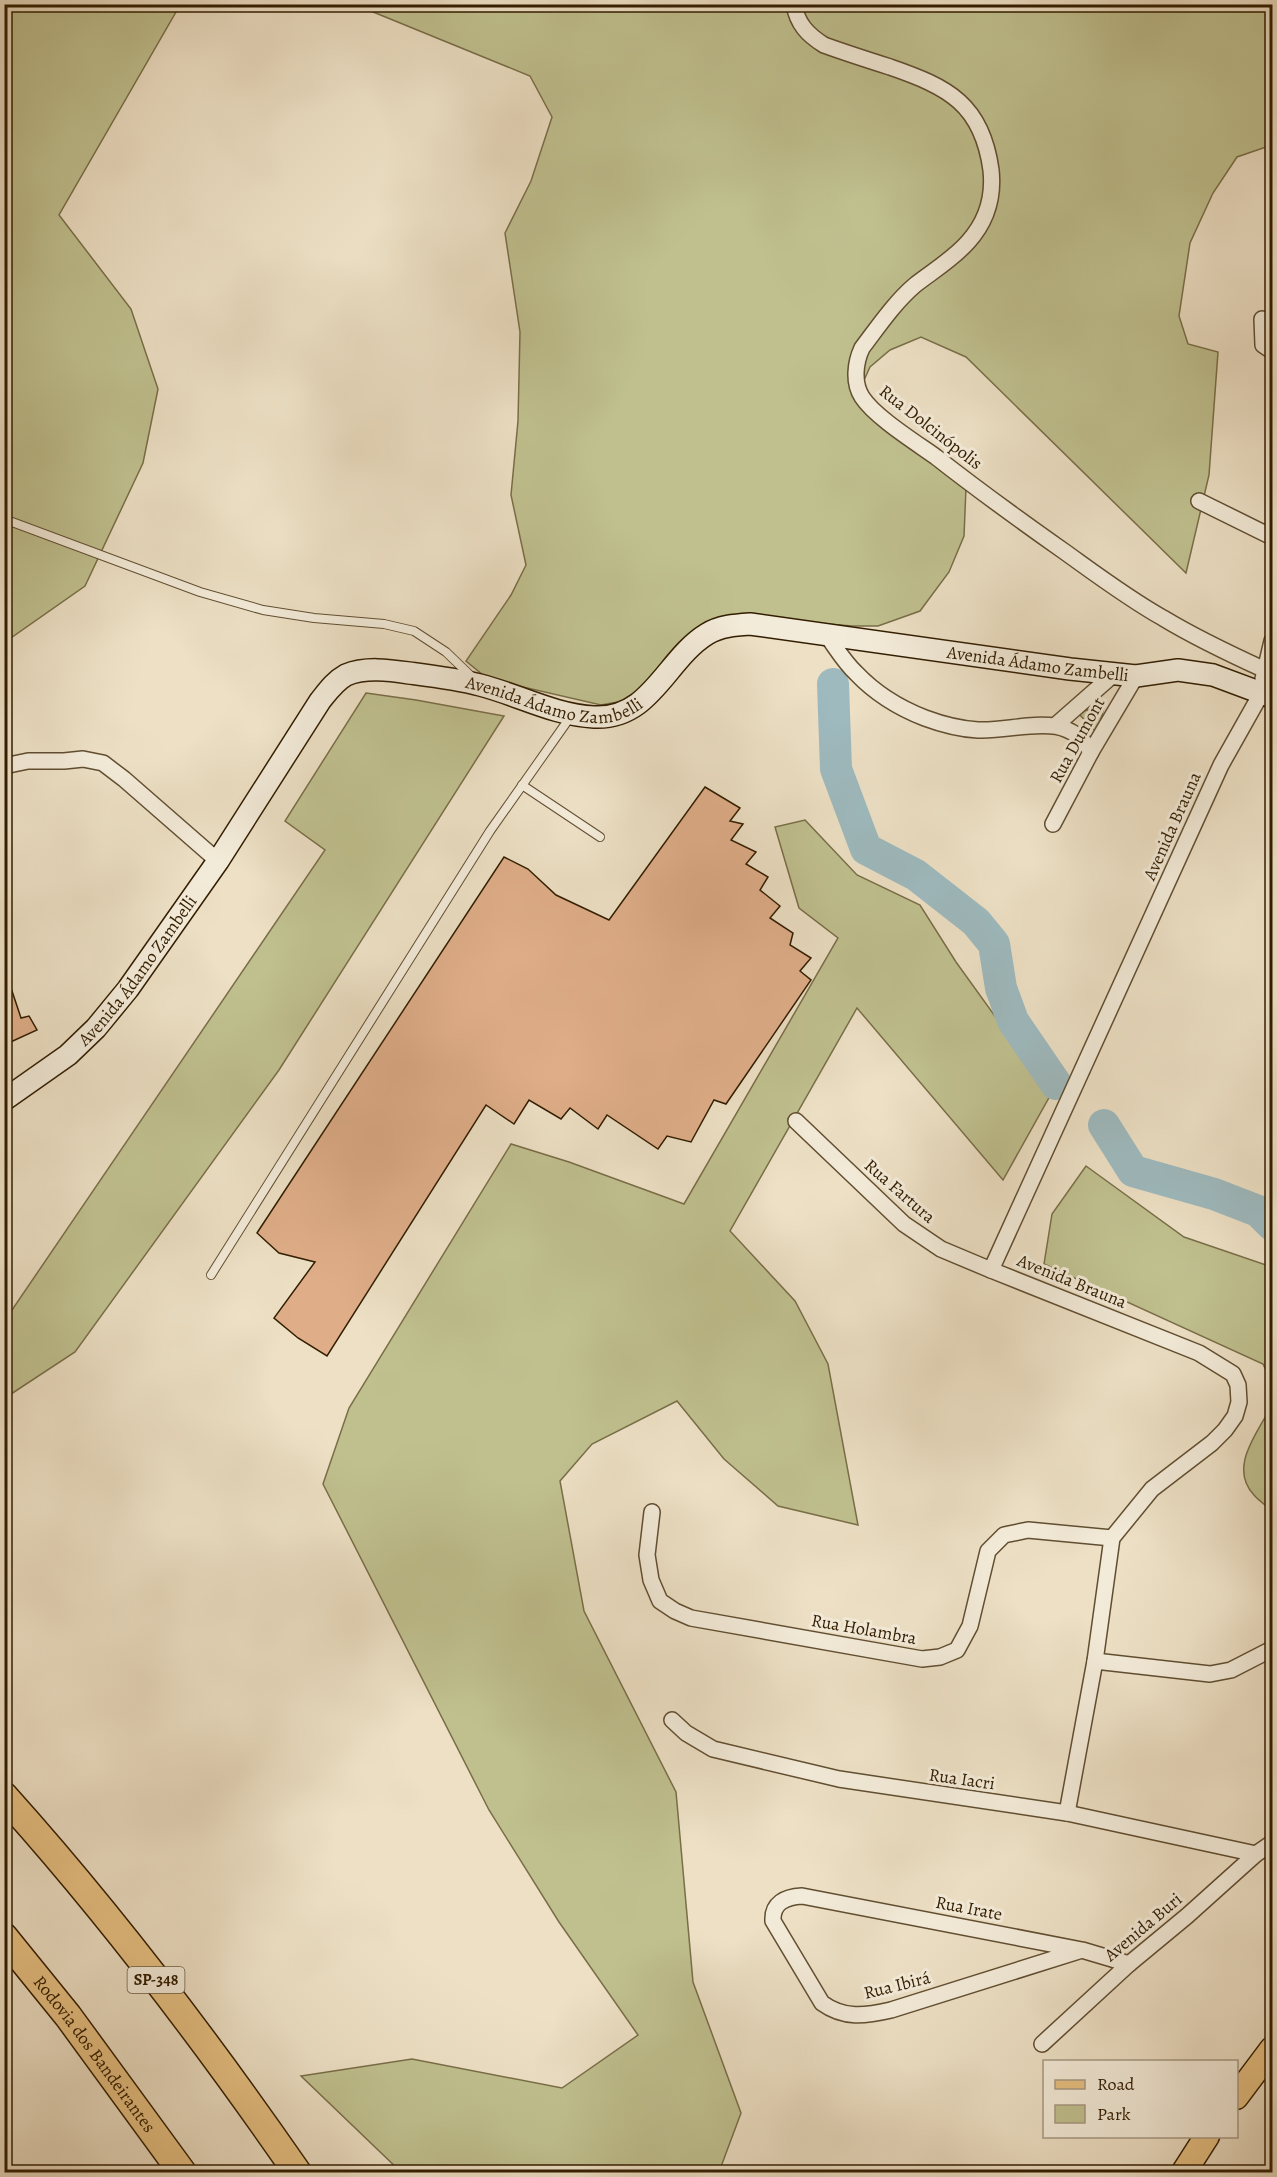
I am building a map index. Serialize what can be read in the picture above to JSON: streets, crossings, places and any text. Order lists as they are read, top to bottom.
{
  "streets": {
    "highway": ["SP-348", "Rodovia dos Bandeirantes"],
    "street": [
      "Rua Dolcinópolis",
      "Avenida Ádamo Zambelli",
      "Rua Dumont",
      "Avenida Brauna",
      "Rua Fartura",
      "Rua Holambra",
      "Rua Iacri",
      "Rua Irate",
      "Avenida Buri",
      "Rua Ibirá"
    ]
  },
  "crossings": [
    ["Rua Dolcinópolis", "Avenida Ádamo Zambelli"],
    ["Rua Dolcinópolis", "Avenida Brauna"],
    ["Avenida Ádamo Zambelli", "Rua Dumont"],
    ["Avenida Ádamo Zambelli", "Avenida Brauna"],
    ["Avenida Brauna", "Rua Fartura"],
    ["Avenida Brauna", "Rua Holambra"],
    ["Rua Iacri", "Avenida Buri"],
    ["Rua Irate", "Avenida Buri"],
    ["Rua Irate", "Rua Ibirá"]
  ],
  "legend": ["Road", "Park"]
}
